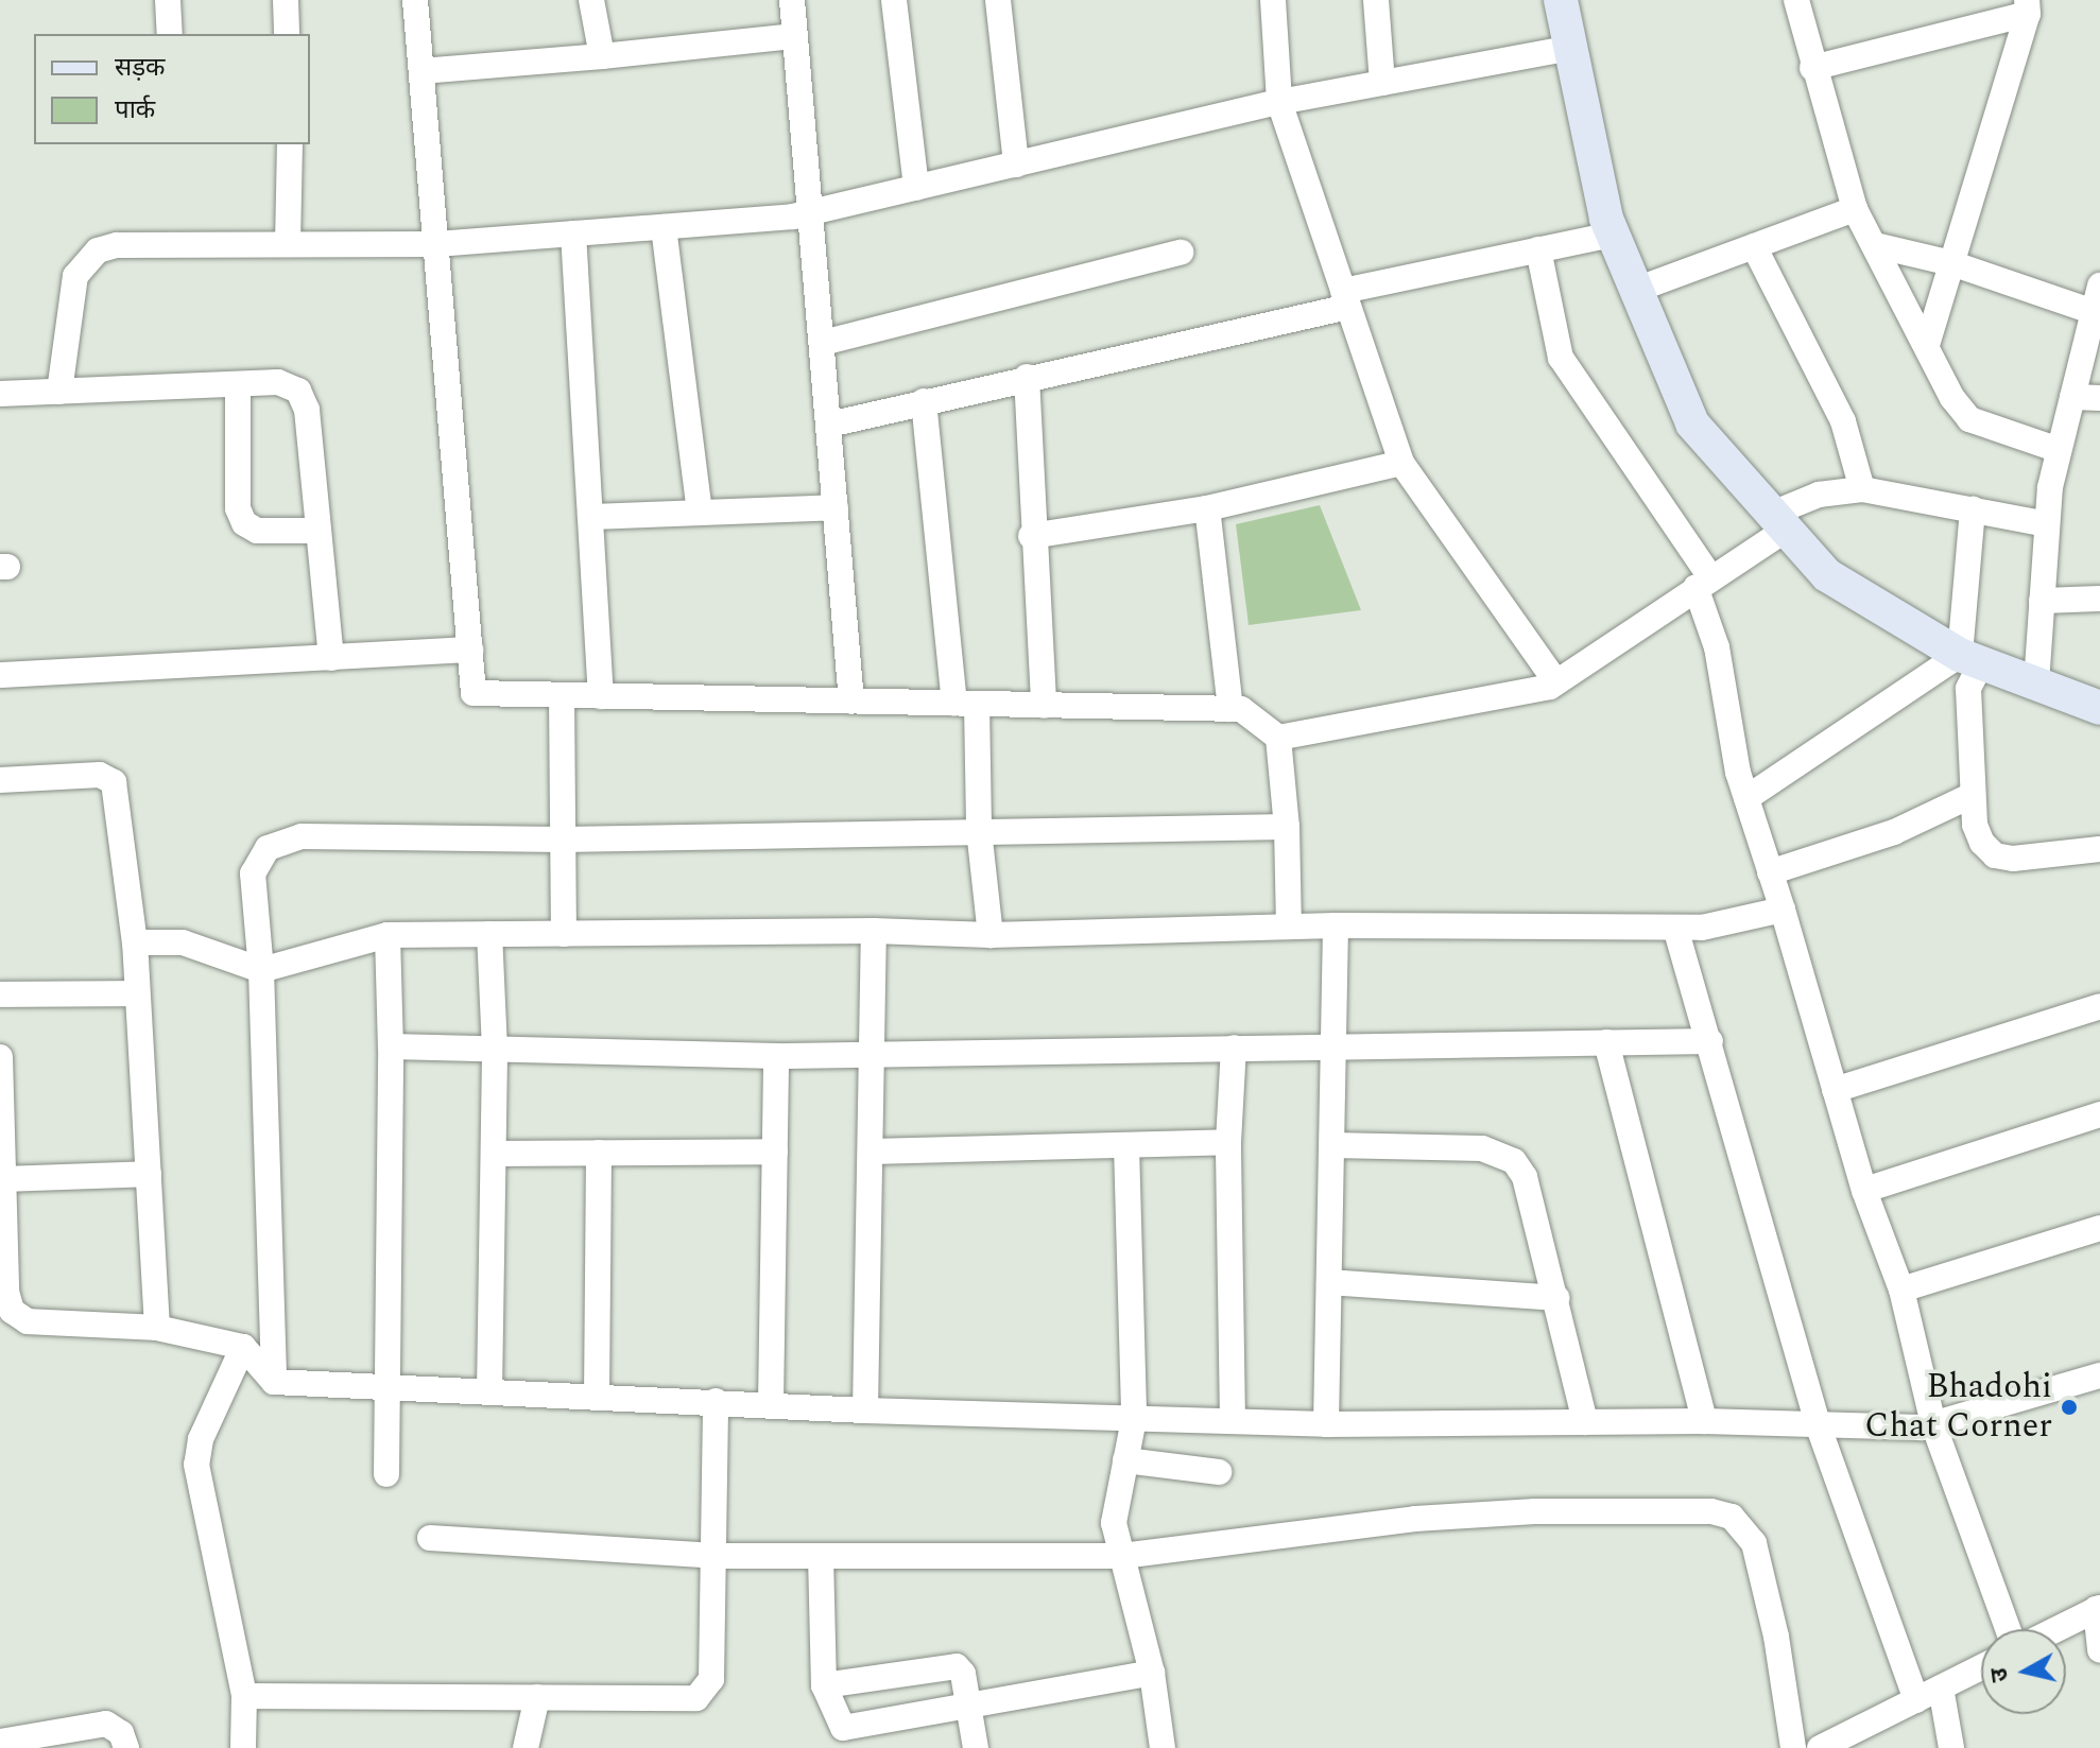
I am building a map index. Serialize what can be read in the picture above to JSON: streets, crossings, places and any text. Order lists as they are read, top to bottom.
{
  "places": ["Bhadohi Chat Corner"],
  "legend": ["सड़क", "पार्क"],
  "north": "left"
}
